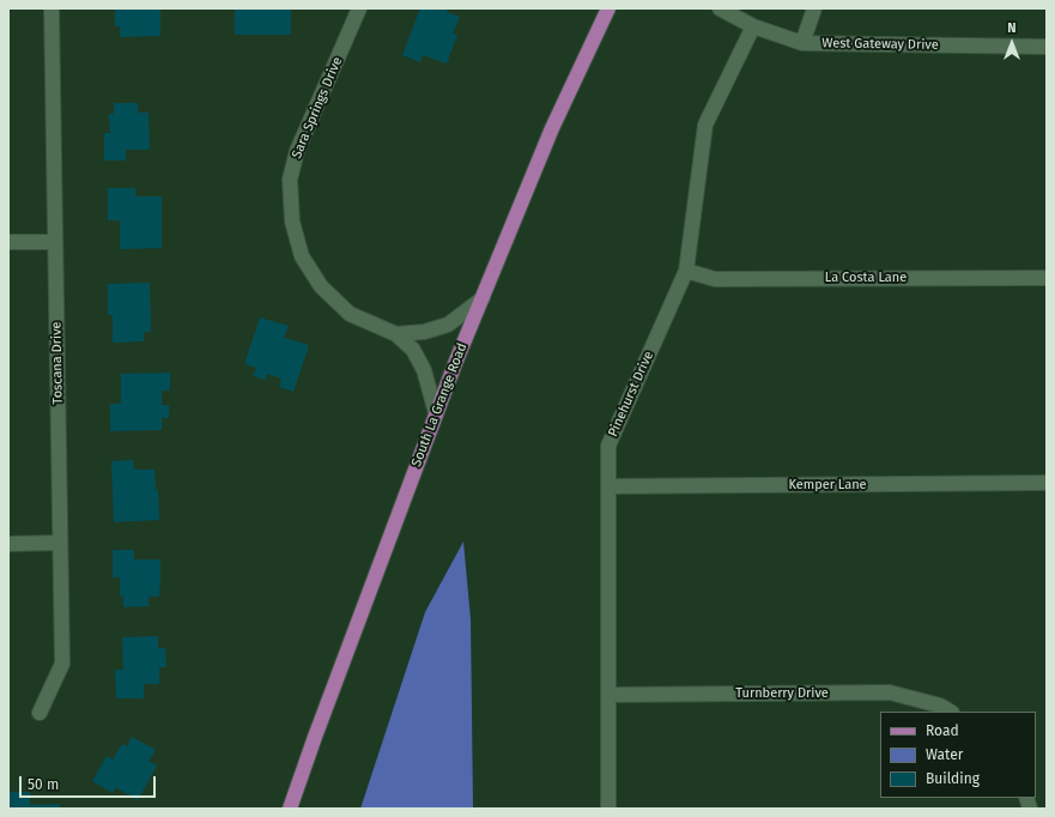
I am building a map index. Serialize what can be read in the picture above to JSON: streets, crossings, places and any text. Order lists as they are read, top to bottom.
{
  "streets": {
    "main road": ["South La Grange Road"],
    "street": [
      "West Gateway Drive",
      "Sara Springs Drive",
      "La Costa Lane",
      "Toscana Drive",
      "Pinehurst Drive",
      "Kemper Lane",
      "Turnberry Drive"
    ]
  },
  "crossings": [
    ["West Gateway Drive", "Pinehurst Drive"],
    ["Sara Springs Drive", "South La Grange Road"],
    ["La Costa Lane", "Pinehurst Drive"],
    ["Pinehurst Drive", "Kemper Lane"],
    ["Pinehurst Drive", "Turnberry Drive"]
  ],
  "legend": ["Road", "Water", "Building"],
  "scale_bar": "50 m",
  "north": "top"
}
